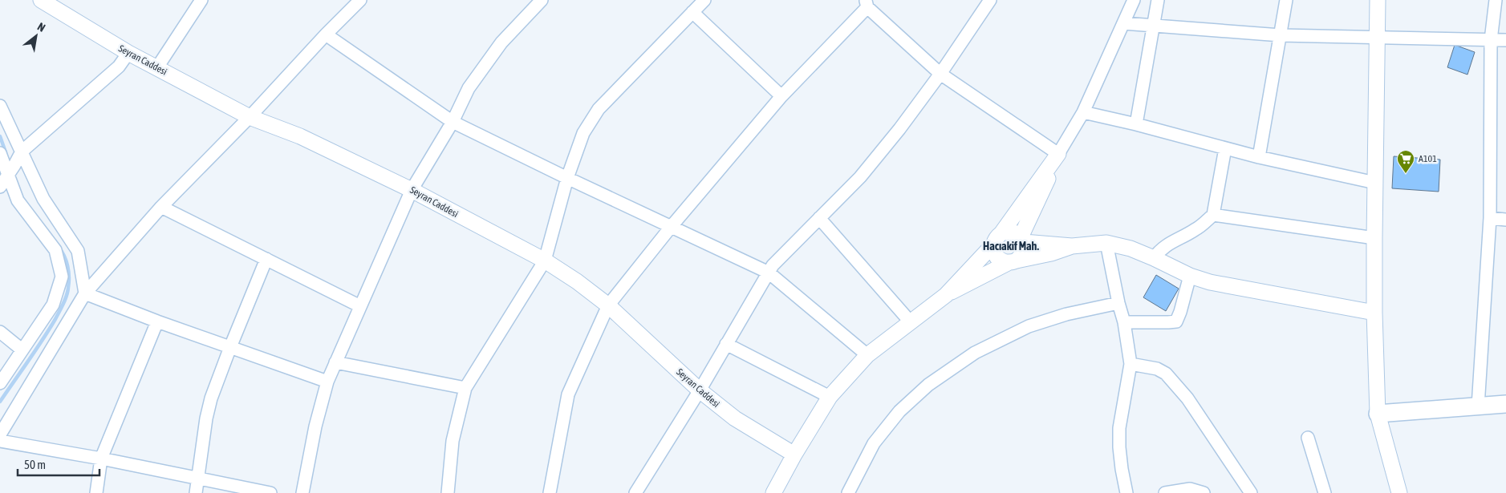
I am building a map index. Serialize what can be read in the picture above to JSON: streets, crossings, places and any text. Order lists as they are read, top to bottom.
{
  "streets": {
    "street": ["Seyran Caddesi"]
  },
  "districts": ["Hacıakif Mah."],
  "places": {
    "supermarket": ["A101"]
  },
  "scale_bar": "50 m",
  "north": "top right"
}
